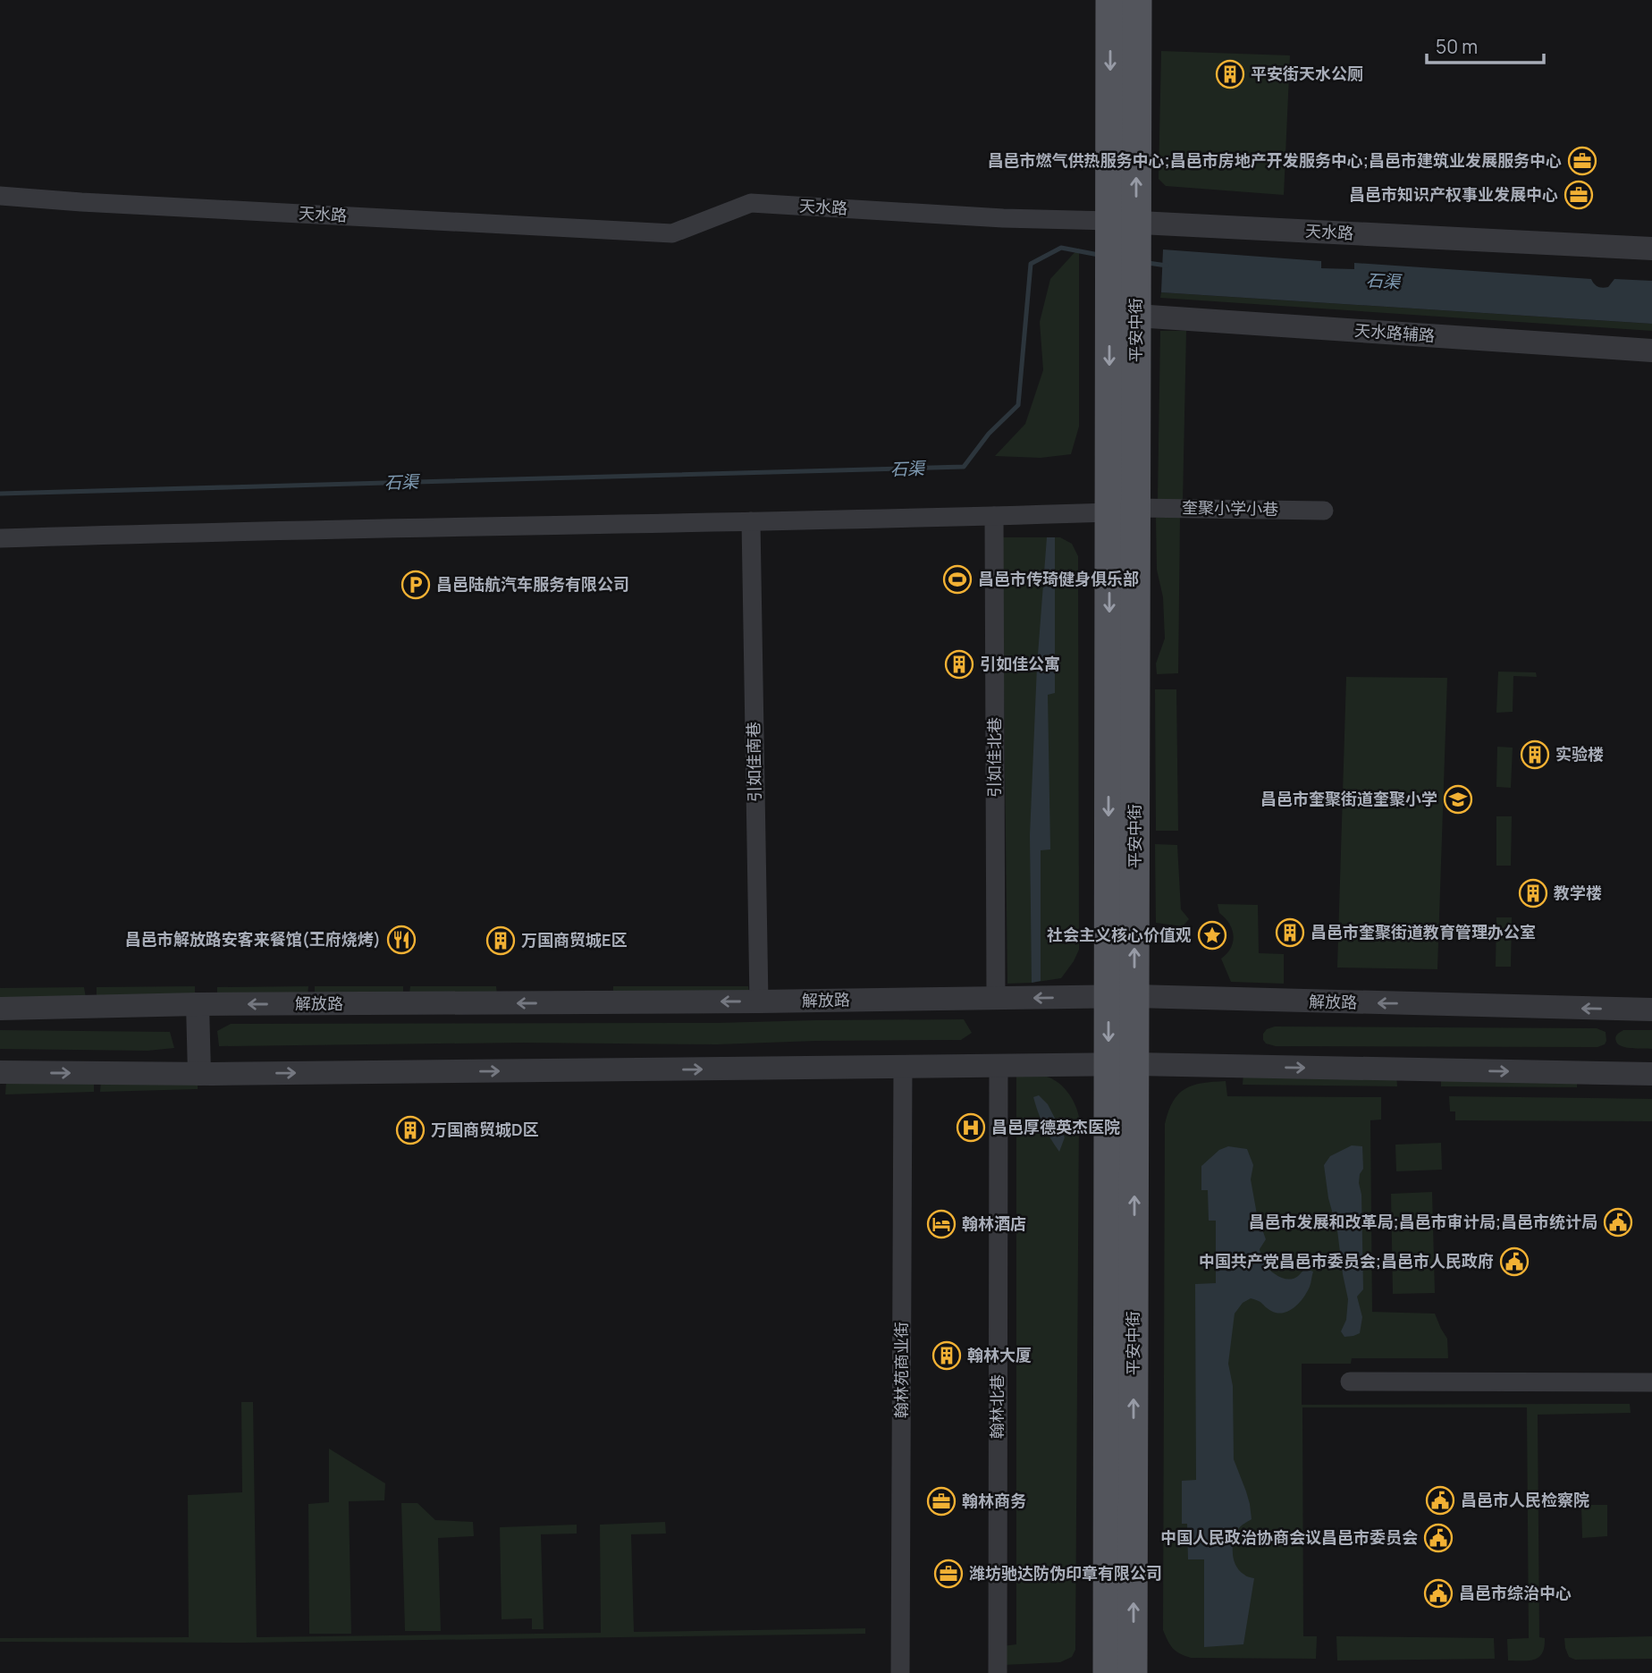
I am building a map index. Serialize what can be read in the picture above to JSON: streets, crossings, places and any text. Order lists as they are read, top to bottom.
{
  "streets": {
    "main road": ["平安中街"],
    "street": [
      "天水路",
      "天水路辅路",
      "奎聚小学小巷",
      "引如佳北巷",
      "引如佳南巷",
      "解放路",
      "翰林苑商业街",
      "翰林北巷"
    ]
  },
  "crossings": [
    ["天水路", "平安中街"],
    ["平安中街", "天水路辅路"],
    ["平安中街", "奎聚小学小巷"],
    ["平安中街", "解放路"],
    ["引如佳北巷", "解放路"],
    ["引如佳南巷", "解放路"]
  ],
  "water": ["石渠"],
  "places": {
    "building": [
      "平安街天水公厕",
      "引如佳公寓",
      "实验楼",
      "教学楼",
      "昌邑市奎聚街道教育管理办公室",
      "万国商贸城E区",
      "万国商贸城D区",
      "翰林大厦"
    ],
    "office": [
      "昌邑市燃气供热服务中心;昌邑市房地产开发服务中心;昌邑市建筑业发展服务中心",
      "昌邑市知识产权事业发展中心",
      "翰林商务",
      "潍坊驰达防伪印章有限公司"
    ],
    "sports": ["昌邑市传琦健身俱乐部"],
    "parking": ["昌邑陆航汽车服务有限公司"],
    "school or university": ["昌邑市奎聚街道奎聚小学"],
    "place": ["社会主义核心价值观"],
    "restaurant": ["昌邑市解放路安客来餐馆(王府烧烤)"],
    "hospital": ["昌邑厚德英杰医院"],
    "public building": [
      "昌邑市发展和改革局;昌邑市审计局;昌邑市统计局",
      "中国共产党昌邑市委员会;昌邑市人民政府",
      "昌邑市人民检察院",
      "中国人民政治协商会议昌邑市委员会",
      "昌邑市综治中心"
    ],
    "hotel": ["翰林酒店"]
  },
  "scale_bar": "50 m"
}
